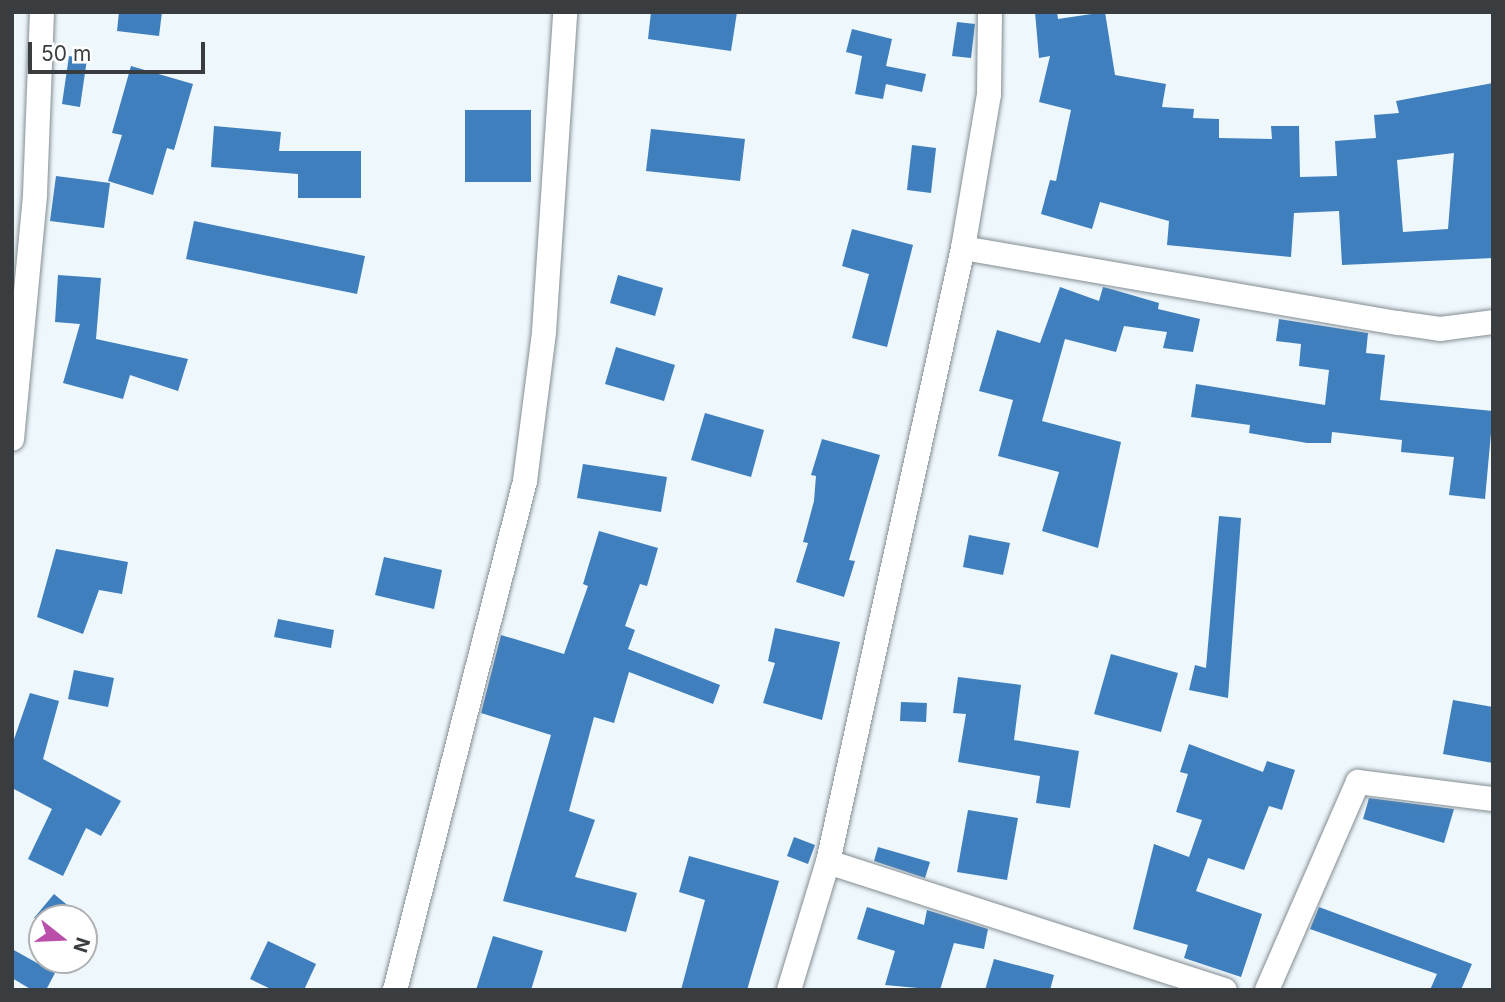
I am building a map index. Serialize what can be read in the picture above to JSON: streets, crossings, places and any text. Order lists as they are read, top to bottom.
{
  "scale_bar": "50 m",
  "north": "right"
}
